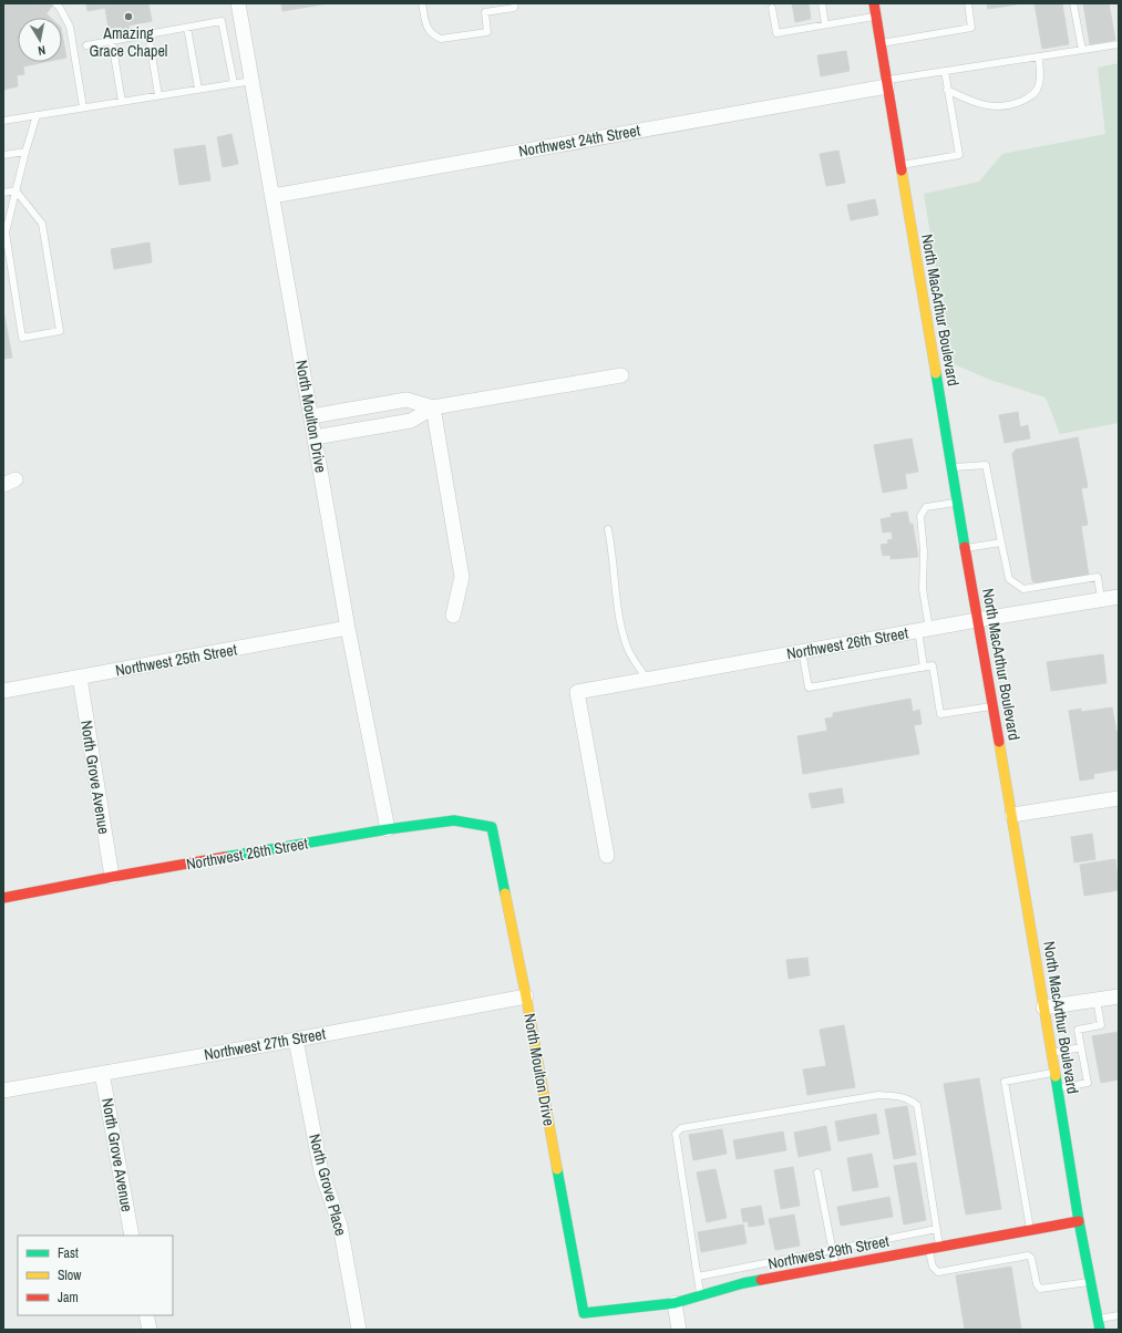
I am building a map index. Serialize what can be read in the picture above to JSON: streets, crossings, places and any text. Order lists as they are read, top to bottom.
{
  "streets": {
    "street": [
      "Northwest 24th Street",
      "North MacArthur Boulevard",
      "North Moulton Drive",
      "Northwest 26th Street",
      "Northwest 25th Street",
      "North Grove Avenue",
      "Northwest 27th Street",
      "North Grove Place",
      "Northwest 29th Street"
    ]
  },
  "crossings": [
    ["Northwest 24th Street", "North MacArthur Boulevard"],
    ["Northwest 24th Street", "North Moulton Drive"],
    ["North MacArthur Boulevard", "Northwest 26th Street"],
    ["North MacArthur Boulevard", "Northwest 29th Street"],
    ["North Moulton Drive", "Northwest 26th Street"],
    ["North Moulton Drive", "Northwest 25th Street"],
    ["North Moulton Drive", "Northwest 27th Street"],
    ["North Moulton Drive", "Northwest 29th Street"],
    ["Northwest 26th Street", "North Grove Avenue"],
    ["Northwest 25th Street", "North Grove Avenue"],
    ["North Grove Avenue", "Northwest 27th Street"],
    ["Northwest 27th Street", "North Grove Place"]
  ],
  "places": ["Amazing Grace Chapel"],
  "legend": ["Fast", "Slow", "Jam"],
  "north": "bottom"
}
